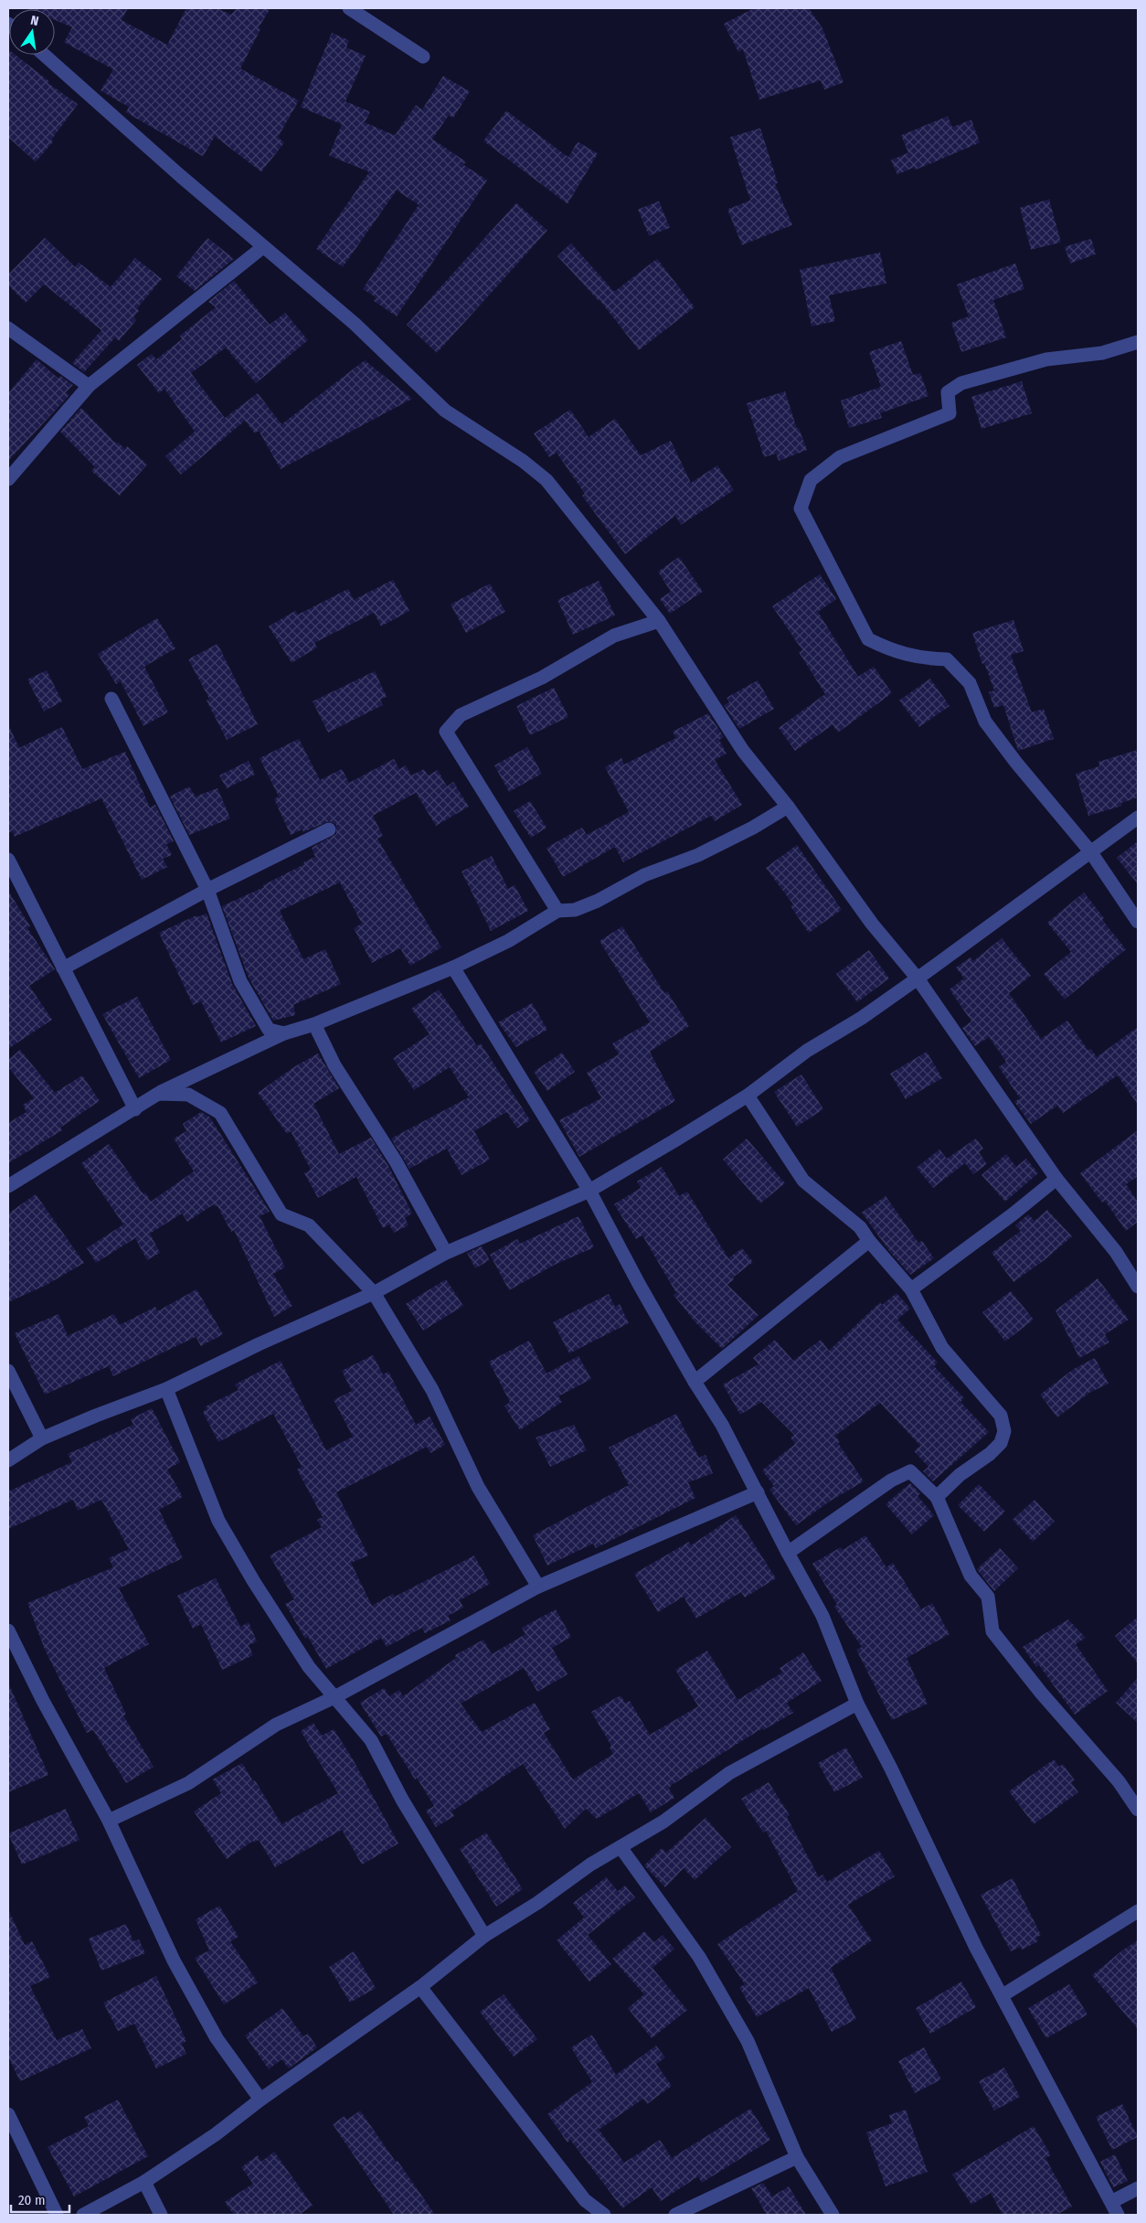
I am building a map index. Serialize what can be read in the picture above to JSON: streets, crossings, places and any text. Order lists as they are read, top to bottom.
{
  "scale_bar": "20 m",
  "north": "top"
}
